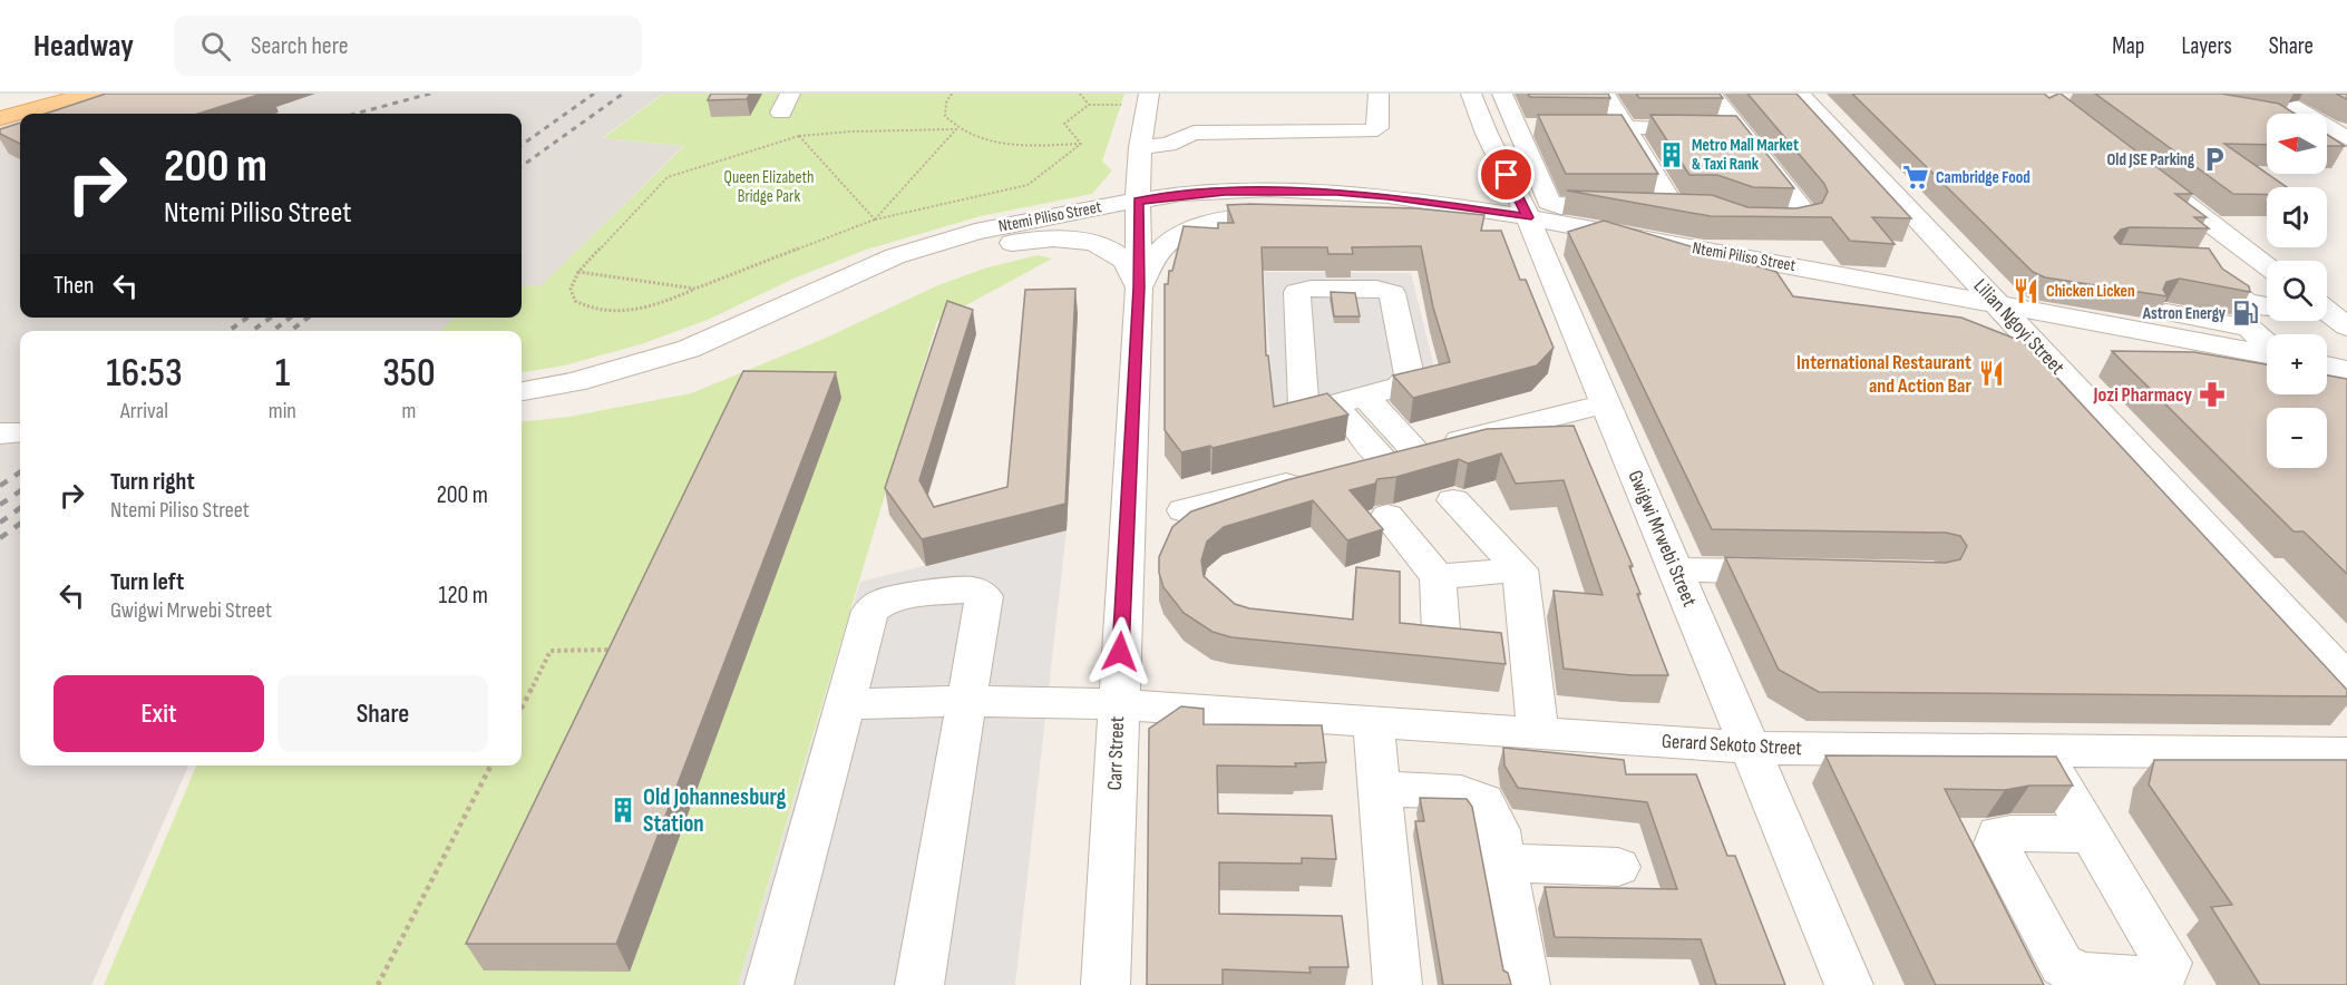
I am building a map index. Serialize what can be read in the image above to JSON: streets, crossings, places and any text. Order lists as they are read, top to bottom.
{
  "streets": {
    "street": [
      "Ntemi Piliso Street",
      "Lilian Ngoyi Street",
      "Gwigwi Mrwebi Street",
      "Gerard Sekoto Street",
      "Carr Street"
    ]
  },
  "crossings": [
    ["Ntemi Piliso Street", "Lilian Ngoyi Street"],
    ["Ntemi Piliso Street", "Gwigwi Mrwebi Street"],
    ["Ntemi Piliso Street", "Carr Street"],
    ["Gwigwi Mrwebi Street", "Gerard Sekoto Street"],
    ["Gerard Sekoto Street", "Carr Street"]
  ],
  "parks": ["Queen Elizabeth Bridge Park"],
  "places": {
    "building": ["Metro Mall Market & Taxi Rank", "Old Johannesburg Station"],
    "parking": ["Old JSE Parking"],
    "supermarket": ["Cambridge Food"],
    "restaurant": ["Chicken Licken", "International Restaurant and Action Bar"],
    "fuel station": ["Astron Energy"],
    "pharmacy": ["Jozi Pharmacy"]
  },
  "north": "left",
  "page": {
    "header": "Headway",
    "search": "Search here",
    "nav": ["Map", "Layers", "Share"],
    "map_buttons": ["+", "−"],
    "turn": ["200 m", "Ntemi Piliso Street"],
    "then": "Then",
    "eta": [
      "16:53",
      "Arrival",
      "1",
      "min",
      "350",
      "m"
    ],
    "list": [
      {
        "name": "Turn right",
        "note": "Ntemi Piliso Street",
        "value": "200 m"
      },
      {
        "name": "Turn left",
        "note": "Gwigwi Mrwebi Street",
        "value": "120 m"
      }
    ],
    "buttons": ["Exit", "Share"]
  }
}
